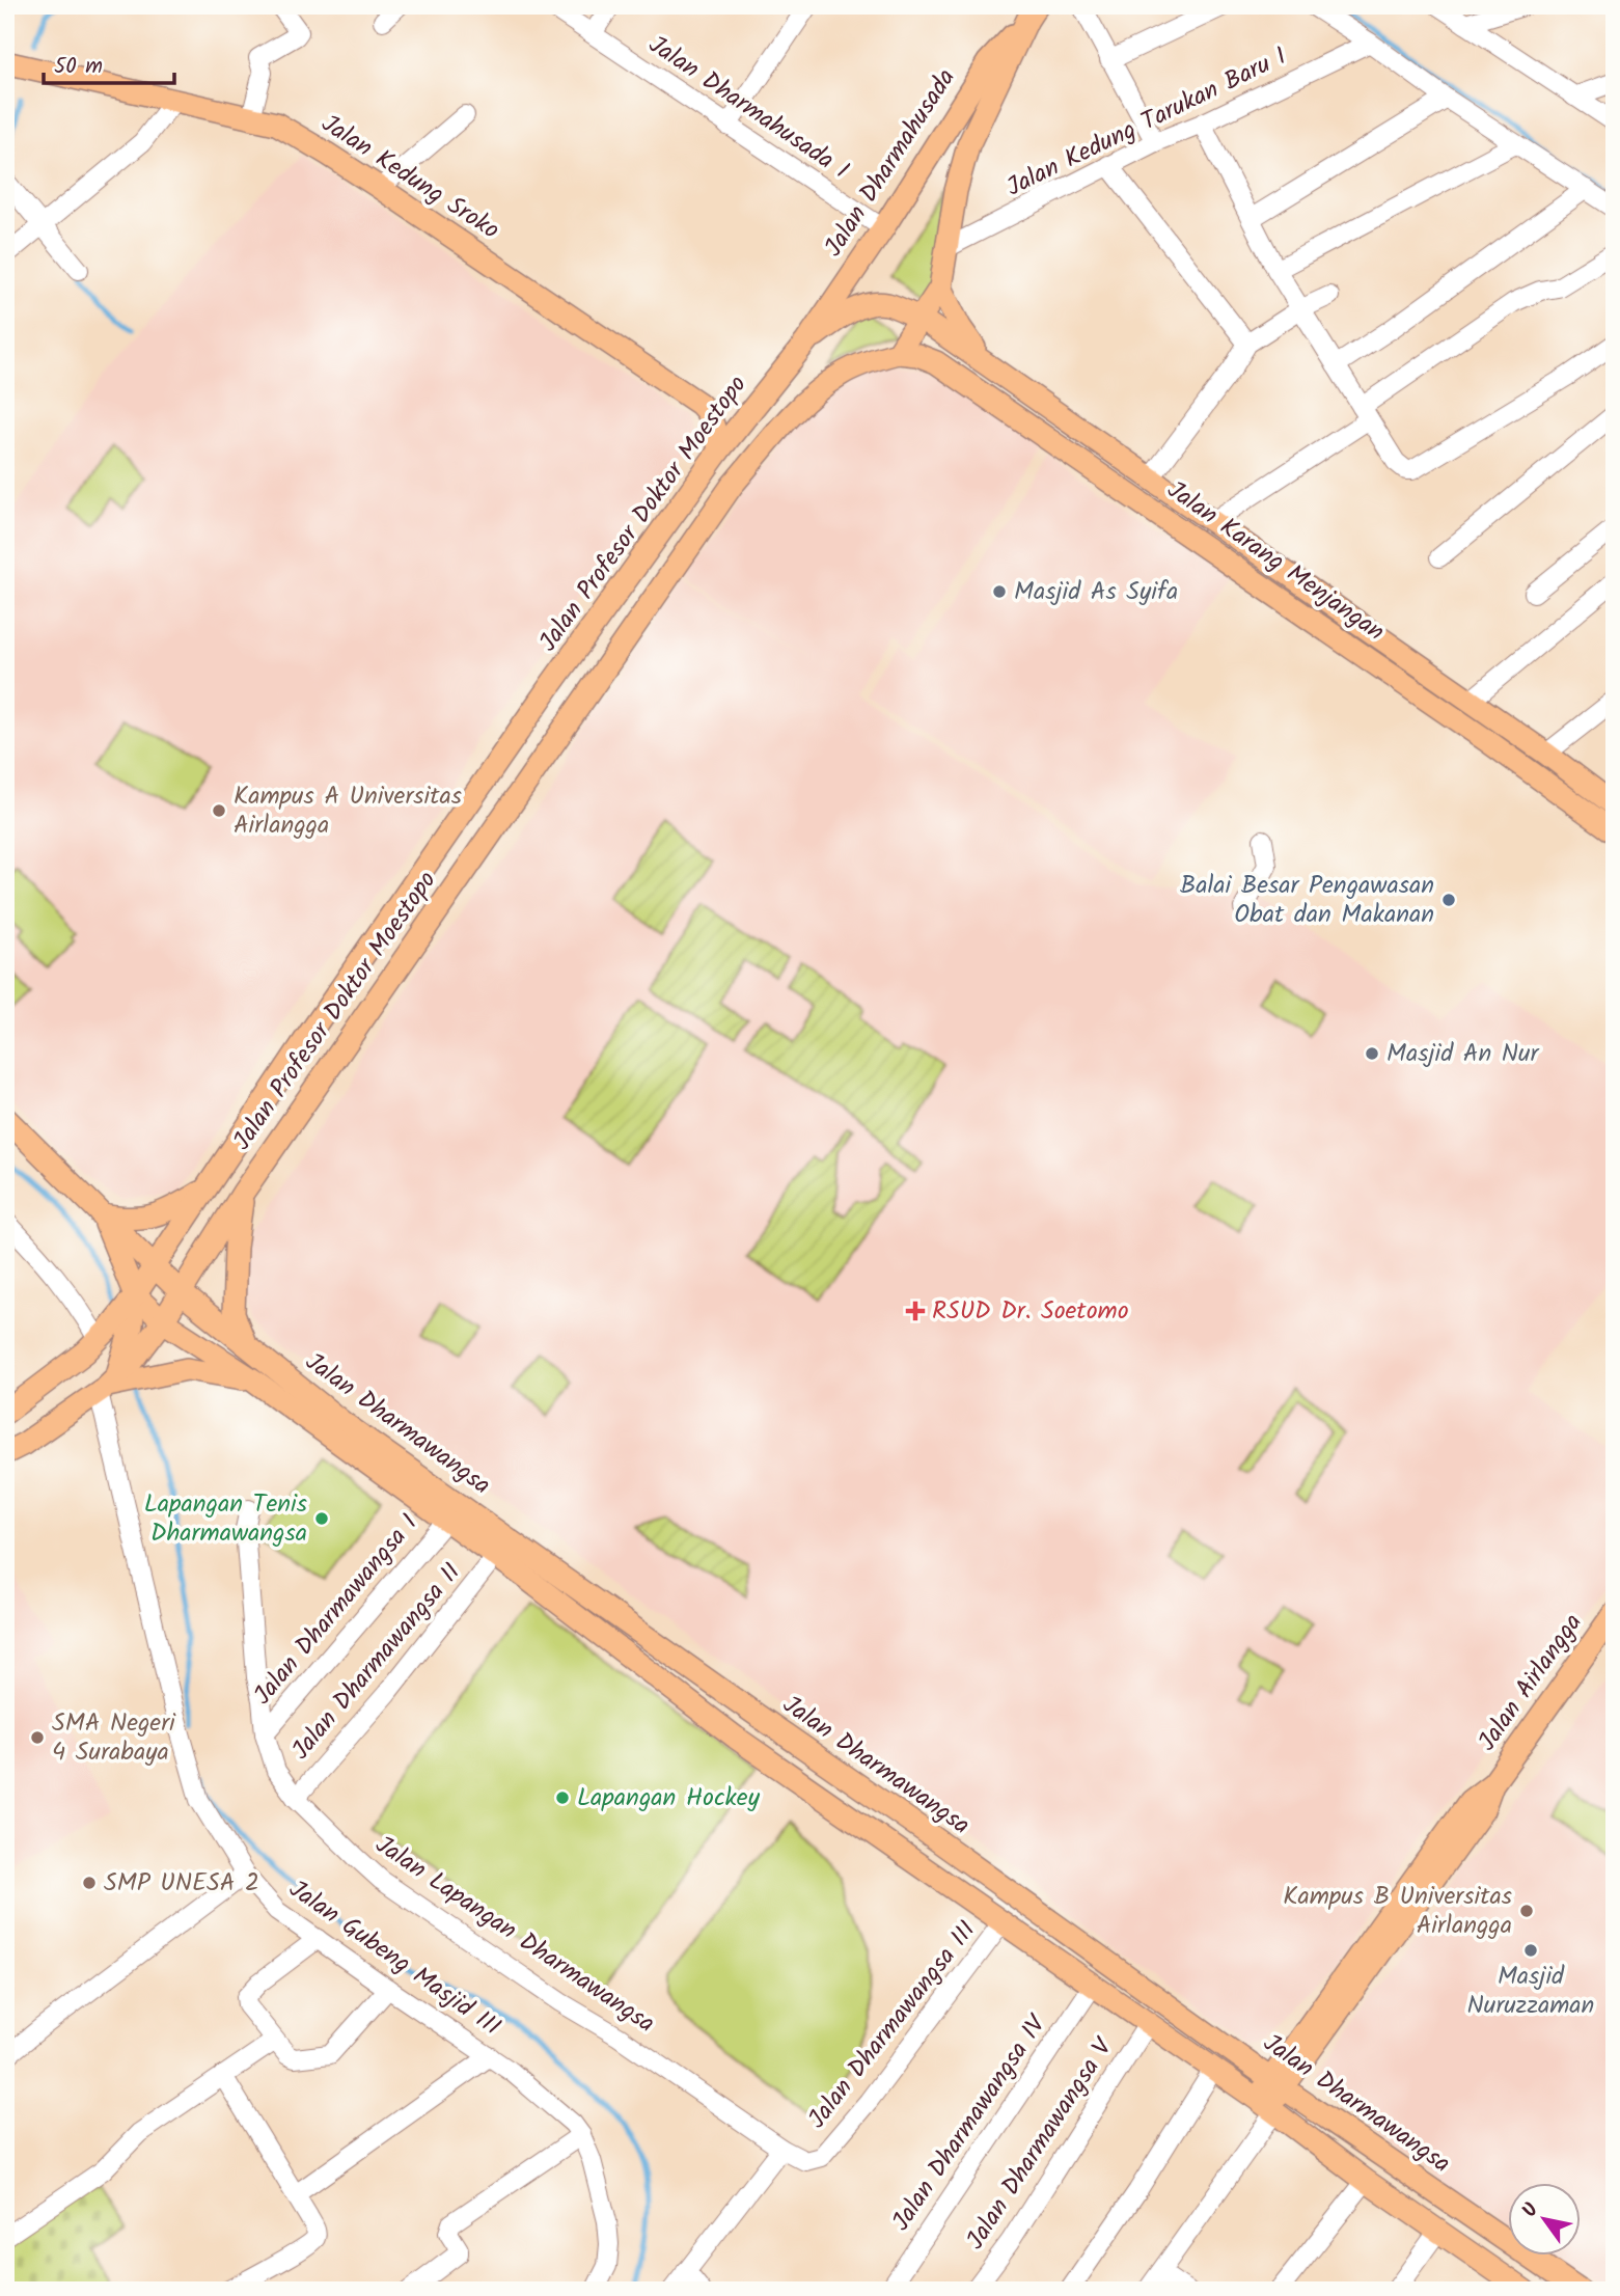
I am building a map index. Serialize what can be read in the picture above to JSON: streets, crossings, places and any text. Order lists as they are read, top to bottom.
{
  "streets": {
    "main road": [
      "Jalan Dharmahusada",
      "Jalan Kedung Sroko",
      "Jalan Profesor Doktor Moestopo",
      "Jalan Karang Menjangan",
      "Jalan Dharmawangsa",
      "Jalan Airlangga"
    ],
    "street": [
      "Jalan Dharmahusada I",
      "Jalan Kedung Tarukan Baru I",
      "Jalan Dharmawangsa I",
      "Jalan Dharmawangsa II",
      "Jalan Lapangan Dharmawangsa",
      "Jalan Gubeng Masjid III",
      "Jalan Dharmawangsa III",
      "Jalan Dharmawangsa IV",
      "Jalan Dharmawangsa V"
    ]
  },
  "crossings": [
    ["Jalan Dharmahusada I", "Jalan Dharmahusada"],
    ["Jalan Kedung Tarukan Baru I", "Jalan Dharmahusada"],
    ["Jalan Dharmahusada", "Jalan Profesor Doktor Moestopo"],
    ["Jalan Dharmahusada", "Jalan Karang Menjangan"],
    ["Jalan Kedung Sroko", "Jalan Profesor Doktor Moestopo"],
    ["Jalan Profesor Doktor Moestopo", "Jalan Karang Menjangan"],
    ["Jalan Profesor Doktor Moestopo", "Jalan Dharmawangsa"],
    ["Jalan Profesor Doktor Moestopo", "Jalan Gubeng Masjid III"],
    ["Jalan Dharmawangsa", "Jalan Dharmawangsa I"],
    ["Jalan Dharmawangsa", "Jalan Dharmawangsa II"],
    ["Jalan Dharmawangsa", "Jalan Airlangga"],
    ["Jalan Dharmawangsa", "Jalan Dharmawangsa III"],
    ["Jalan Dharmawangsa", "Jalan Dharmawangsa IV"],
    ["Jalan Dharmawangsa", "Jalan Dharmawangsa V"],
    ["Jalan Dharmawangsa I", "Jalan Lapangan Dharmawangsa"],
    ["Jalan Dharmawangsa II", "Jalan Lapangan Dharmawangsa"],
    ["Jalan Lapangan Dharmawangsa", "Jalan Dharmawangsa III"]
  ],
  "places": {
    "other": [
      "Masjid As Syifa",
      "Kampus A Universitas Airlangga",
      "Balai Besar Pengawasan Obat dan Makanan",
      "Masjid An Nur",
      "Lapangan Tenis Dharmawangsa",
      "SMA Negeri 4 Surabaya",
      "Lapangan Hockey",
      "SMP UNESA 2",
      "Kampus B Universitas Airlangga",
      "Masjid Nuruzzaman"
    ],
    "health": ["RSUD Dr. Soetomo"]
  },
  "scale_bar": "50 m",
  "north": "top left"
}
